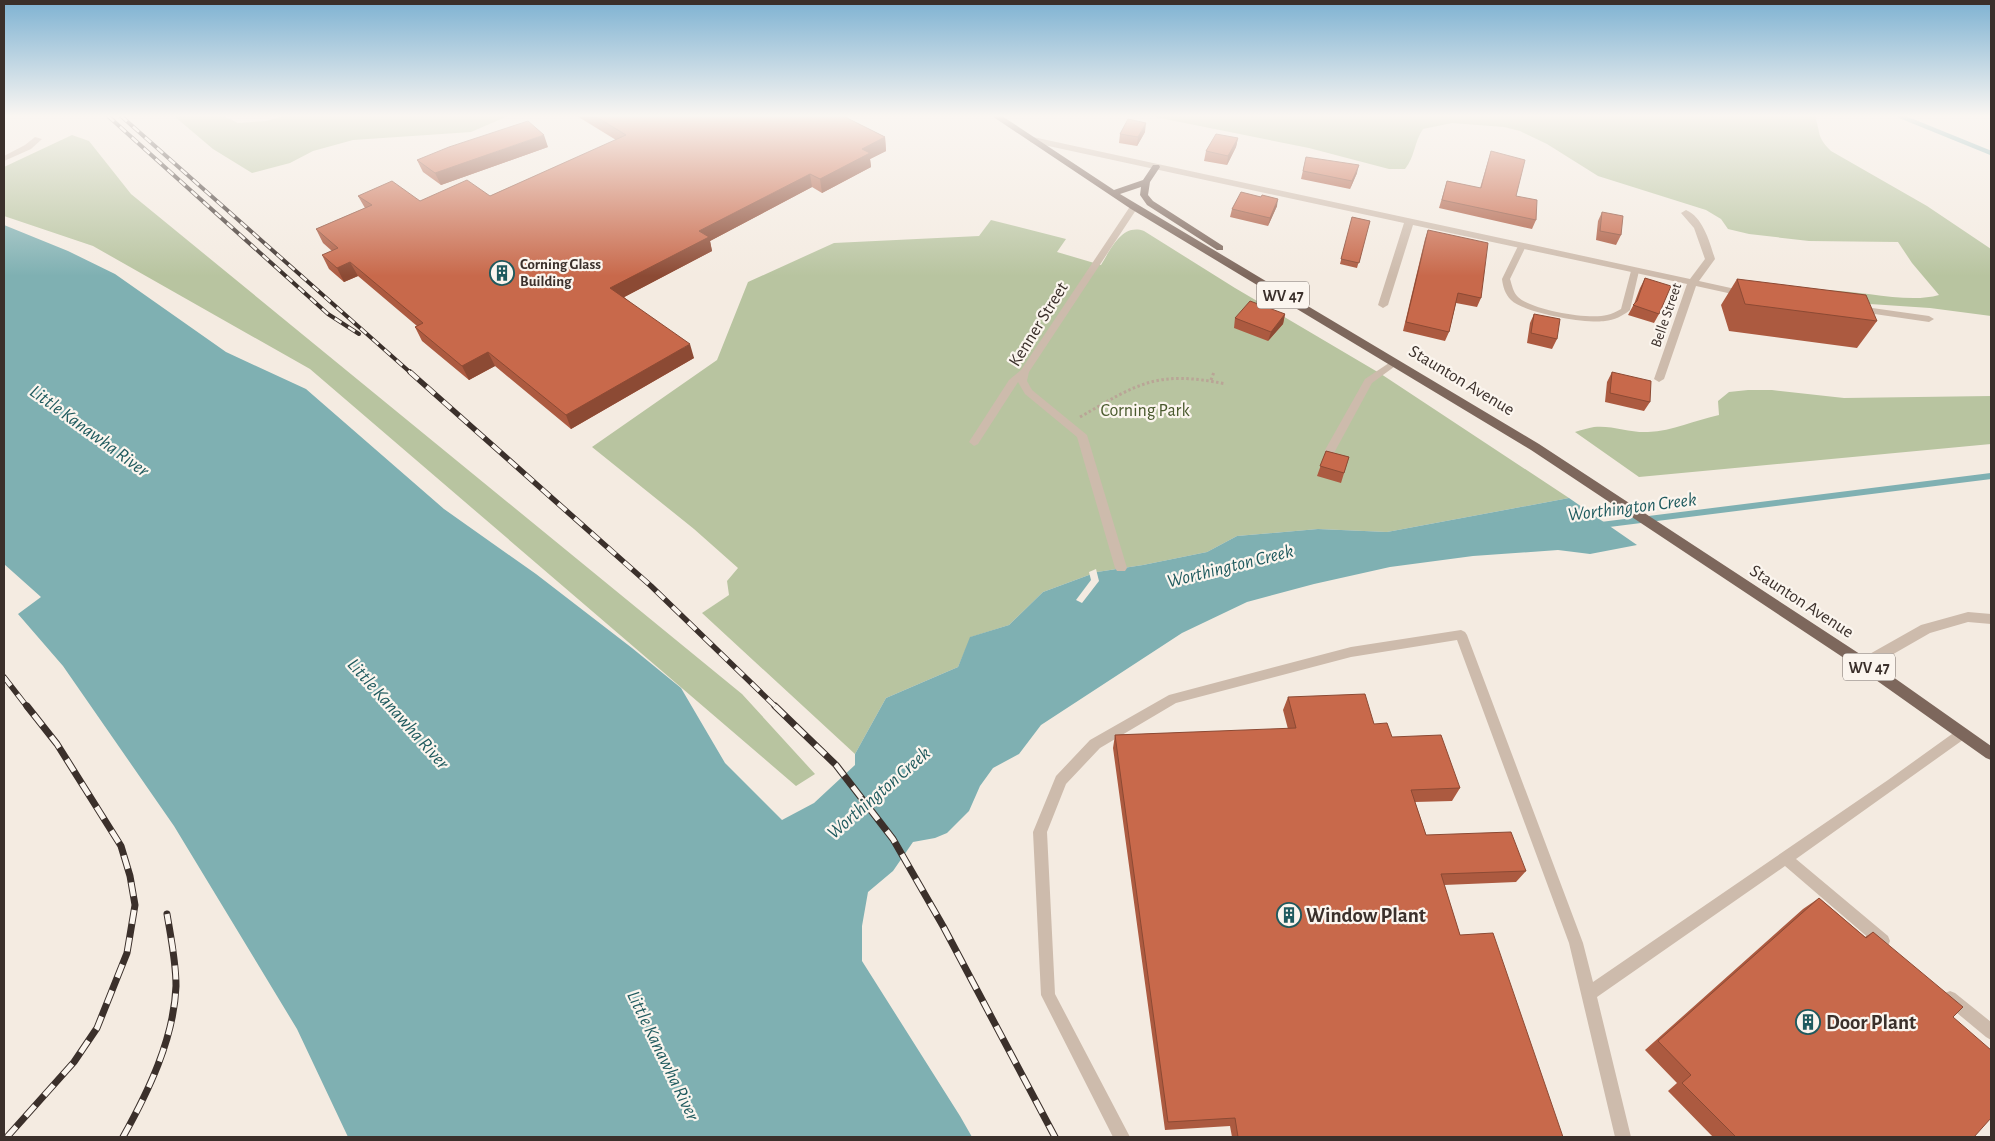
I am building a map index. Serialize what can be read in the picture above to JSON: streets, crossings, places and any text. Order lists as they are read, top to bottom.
{
  "streets": {
    "main road": ["WV 47", "Staunton Avenue"],
    "street": ["Belle Street"],
    "lane": ["Kenner Street"]
  },
  "crossings": [
    ["Belle Street", "Staunton Avenue"],
    ["Kenner Street", "Staunton Avenue"]
  ],
  "water": ["Little Kanawha River", "Worthington Creek"],
  "parks": ["Corning Park"],
  "places": {
    "building": ["Corning Glass Building", "Window Plant", "Door Plant"]
  }
}
